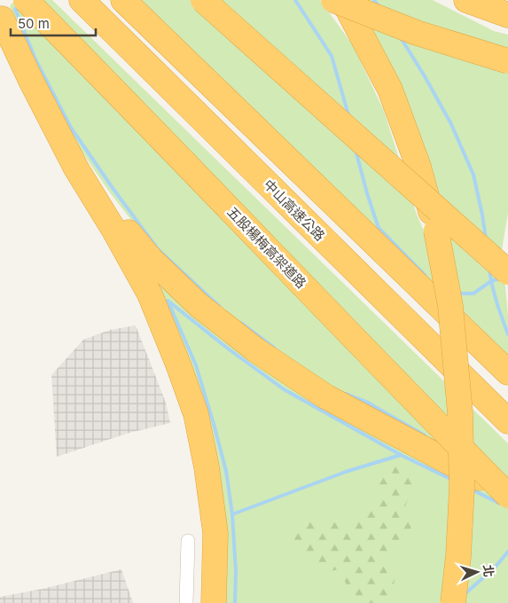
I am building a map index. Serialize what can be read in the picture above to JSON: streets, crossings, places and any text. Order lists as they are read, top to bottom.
{
  "streets": {
    "highway": ["中山高速公路", "五股楊梅高架道路"]
  },
  "scale_bar": "50 m",
  "north": "right"
}
